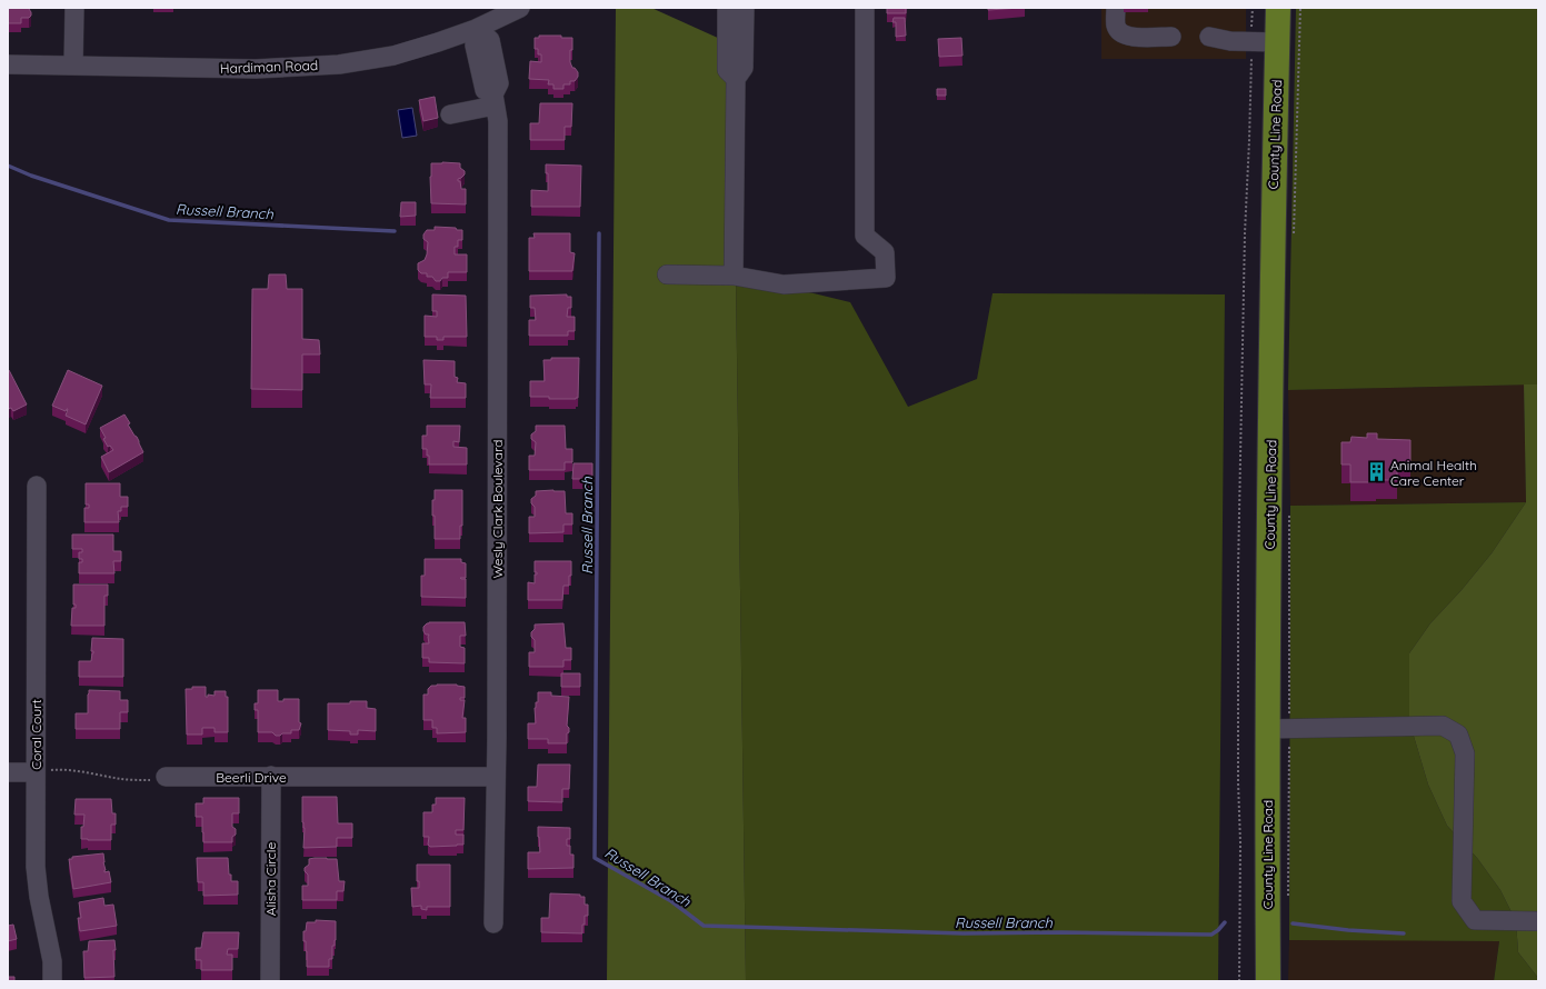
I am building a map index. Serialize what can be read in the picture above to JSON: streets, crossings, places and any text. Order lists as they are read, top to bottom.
{
  "streets": {
    "main road": ["County Line Road"],
    "street": [
      "Hardiman Road",
      "Wesly Clark Boulevard",
      "Coral Court",
      "Beerli Drive",
      "Alisha Circle"
    ]
  },
  "crossings": [
    ["Hardiman Road", "Wesly Clark Boulevard"],
    ["Wesly Clark Boulevard", "Beerli Drive"],
    ["Beerli Drive", "Alisha Circle"]
  ],
  "water": ["Russell Branch"],
  "places": {
    "building": ["Animal Health Care Center"]
  }
}
